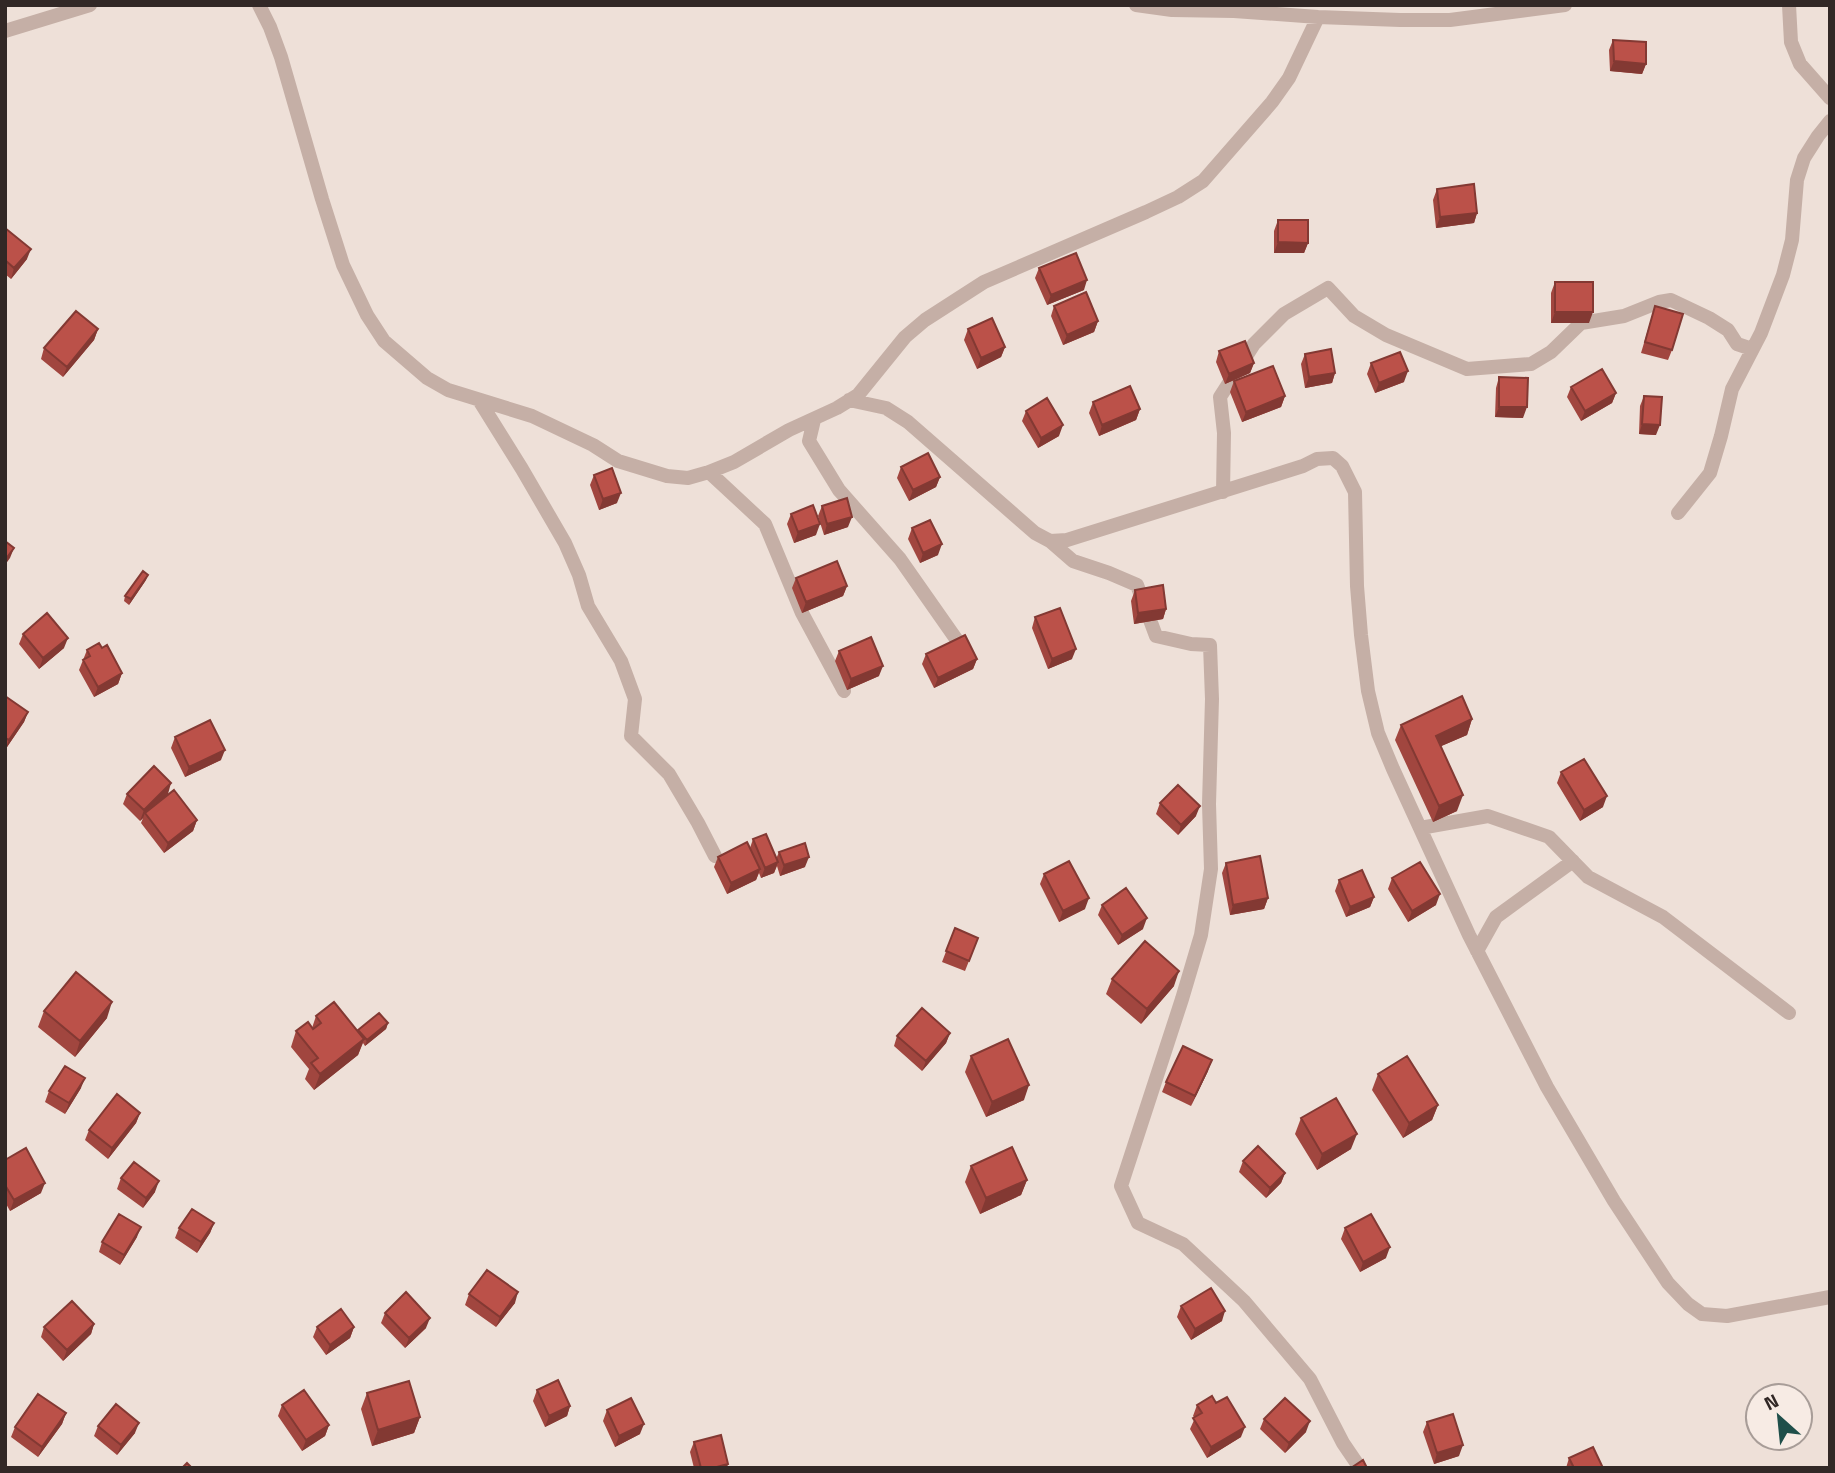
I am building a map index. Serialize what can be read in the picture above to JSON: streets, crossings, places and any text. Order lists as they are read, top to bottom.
{
  "north": "top left"
}
